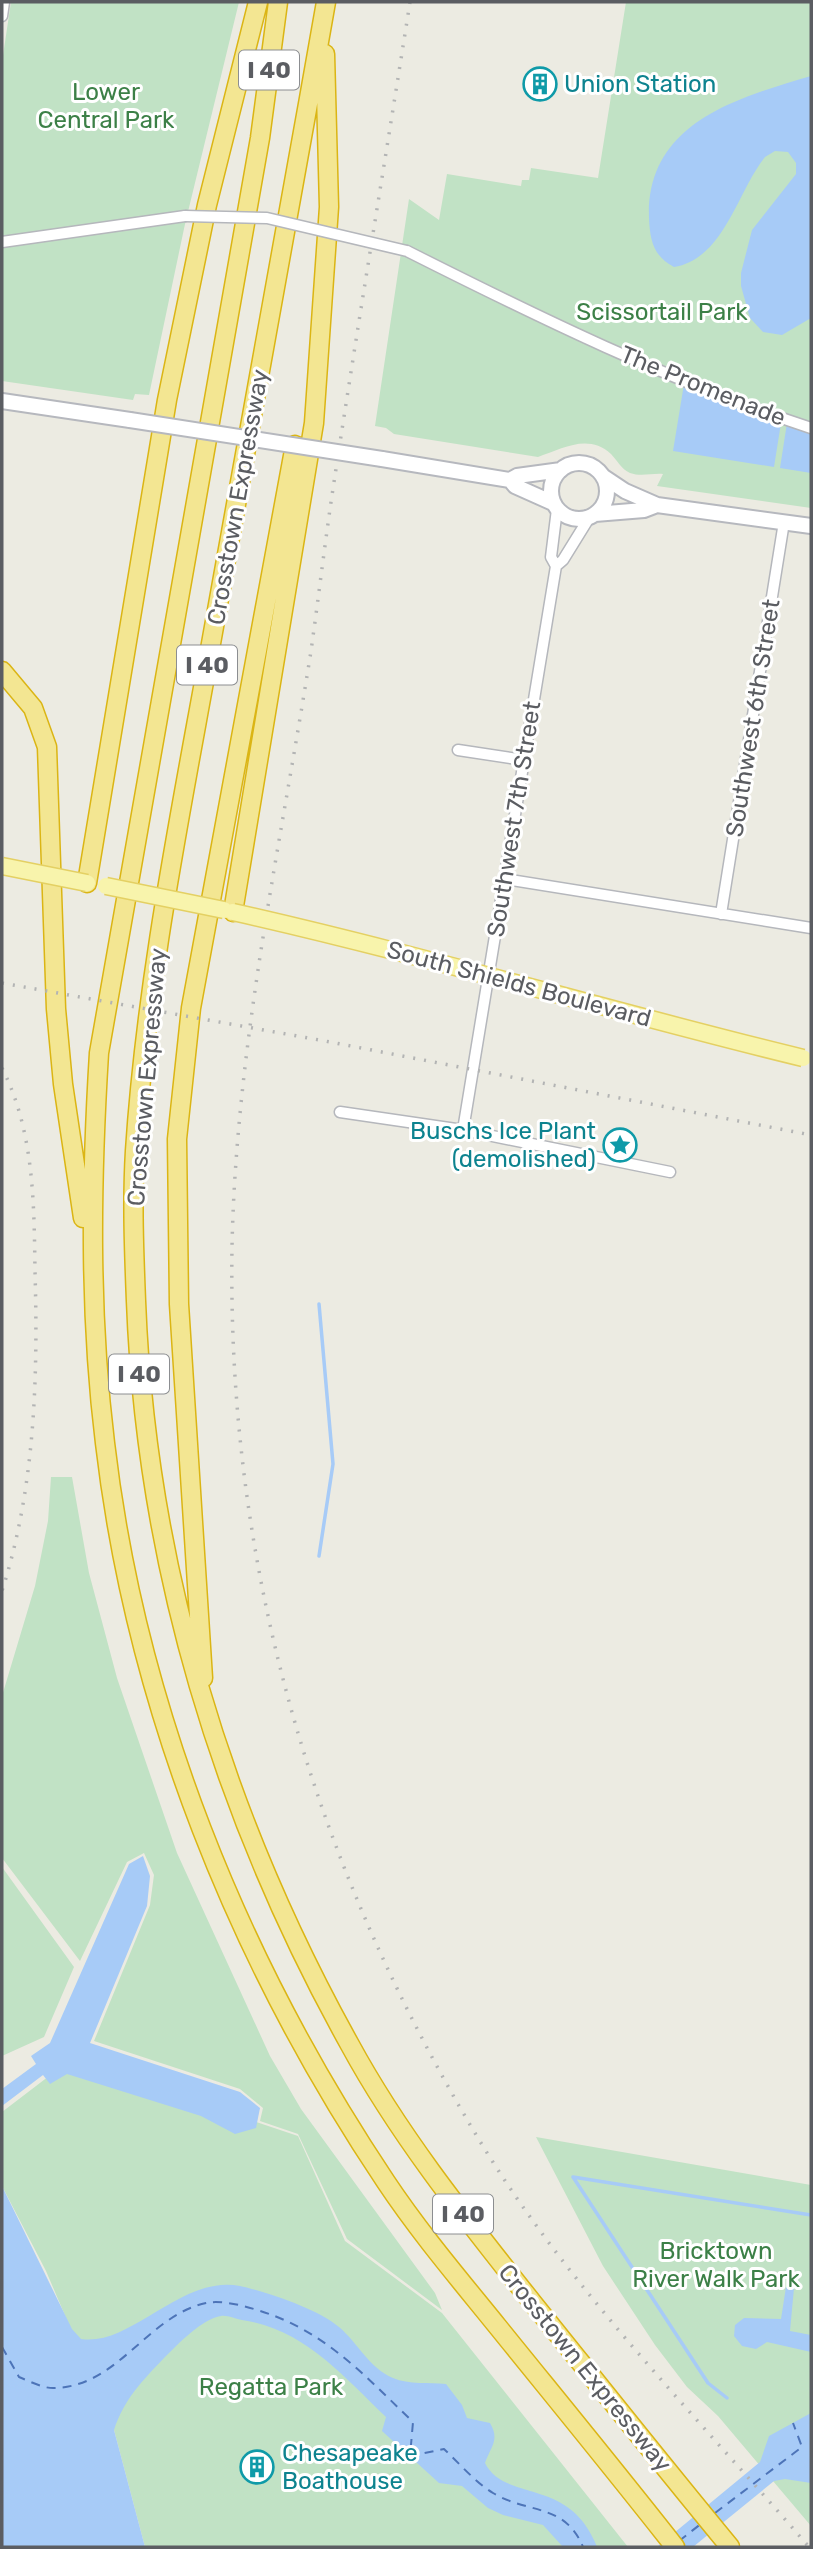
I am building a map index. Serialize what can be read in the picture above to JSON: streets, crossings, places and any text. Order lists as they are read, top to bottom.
{
  "streets": {
    "highway": ["I 40", "Crosstown Expressway"],
    "main road": ["South Shields Boulevard"],
    "street": ["The Promenade", "Southwest 6th Street", "Southwest 7th Street"]
  },
  "parks": [
    "Lower Central Park",
    "Scissortail Park",
    "Bricktown River Walk Park",
    "Regatta Park"
  ],
  "places": {
    "building": ["Union Station", "Chesapeake Boathouse"],
    "place": ["Buschs Ice Plant (demolished)"]
  }
}
